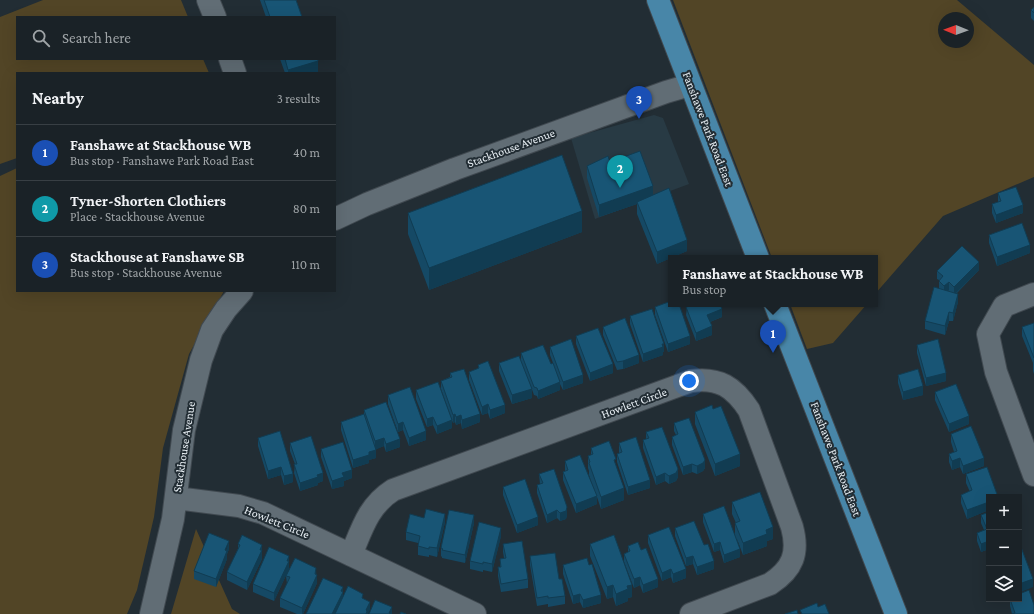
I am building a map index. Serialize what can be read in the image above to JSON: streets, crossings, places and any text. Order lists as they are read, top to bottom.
{
  "streets": {
    "main road": ["Fanshawe Park Road East"],
    "street": ["Stackhouse Avenue", "Howlett Circle"]
  },
  "crossings": [
    ["Fanshawe Park Road East", "Stackhouse Avenue"],
    ["Stackhouse Avenue", "Howlett Circle"]
  ],
  "north": "left",
  "page": {
    "search": "Search here",
    "heading": ["Nearby", "3 results"],
    "pins": ["3", "2", "1"],
    "list": [
      {
        "mark": "1",
        "name": "Fanshawe at Stackhouse WB",
        "note": "Bus stop · Fanshawe Park Road East",
        "value": "40 m"
      },
      {
        "mark": "2",
        "name": "Tyner-Shorten Clothiers",
        "note": "Place · Stackhouse Avenue",
        "value": "80 m"
      },
      {
        "mark": "3",
        "name": "Stackhouse at Fanshawe SB",
        "note": "Bus stop · Stackhouse Avenue",
        "value": "110 m"
      }
    ],
    "popup": ["Fanshawe at Stackhouse WB", "Bus stop"],
    "map_buttons": ["+", "−"]
  }
}
